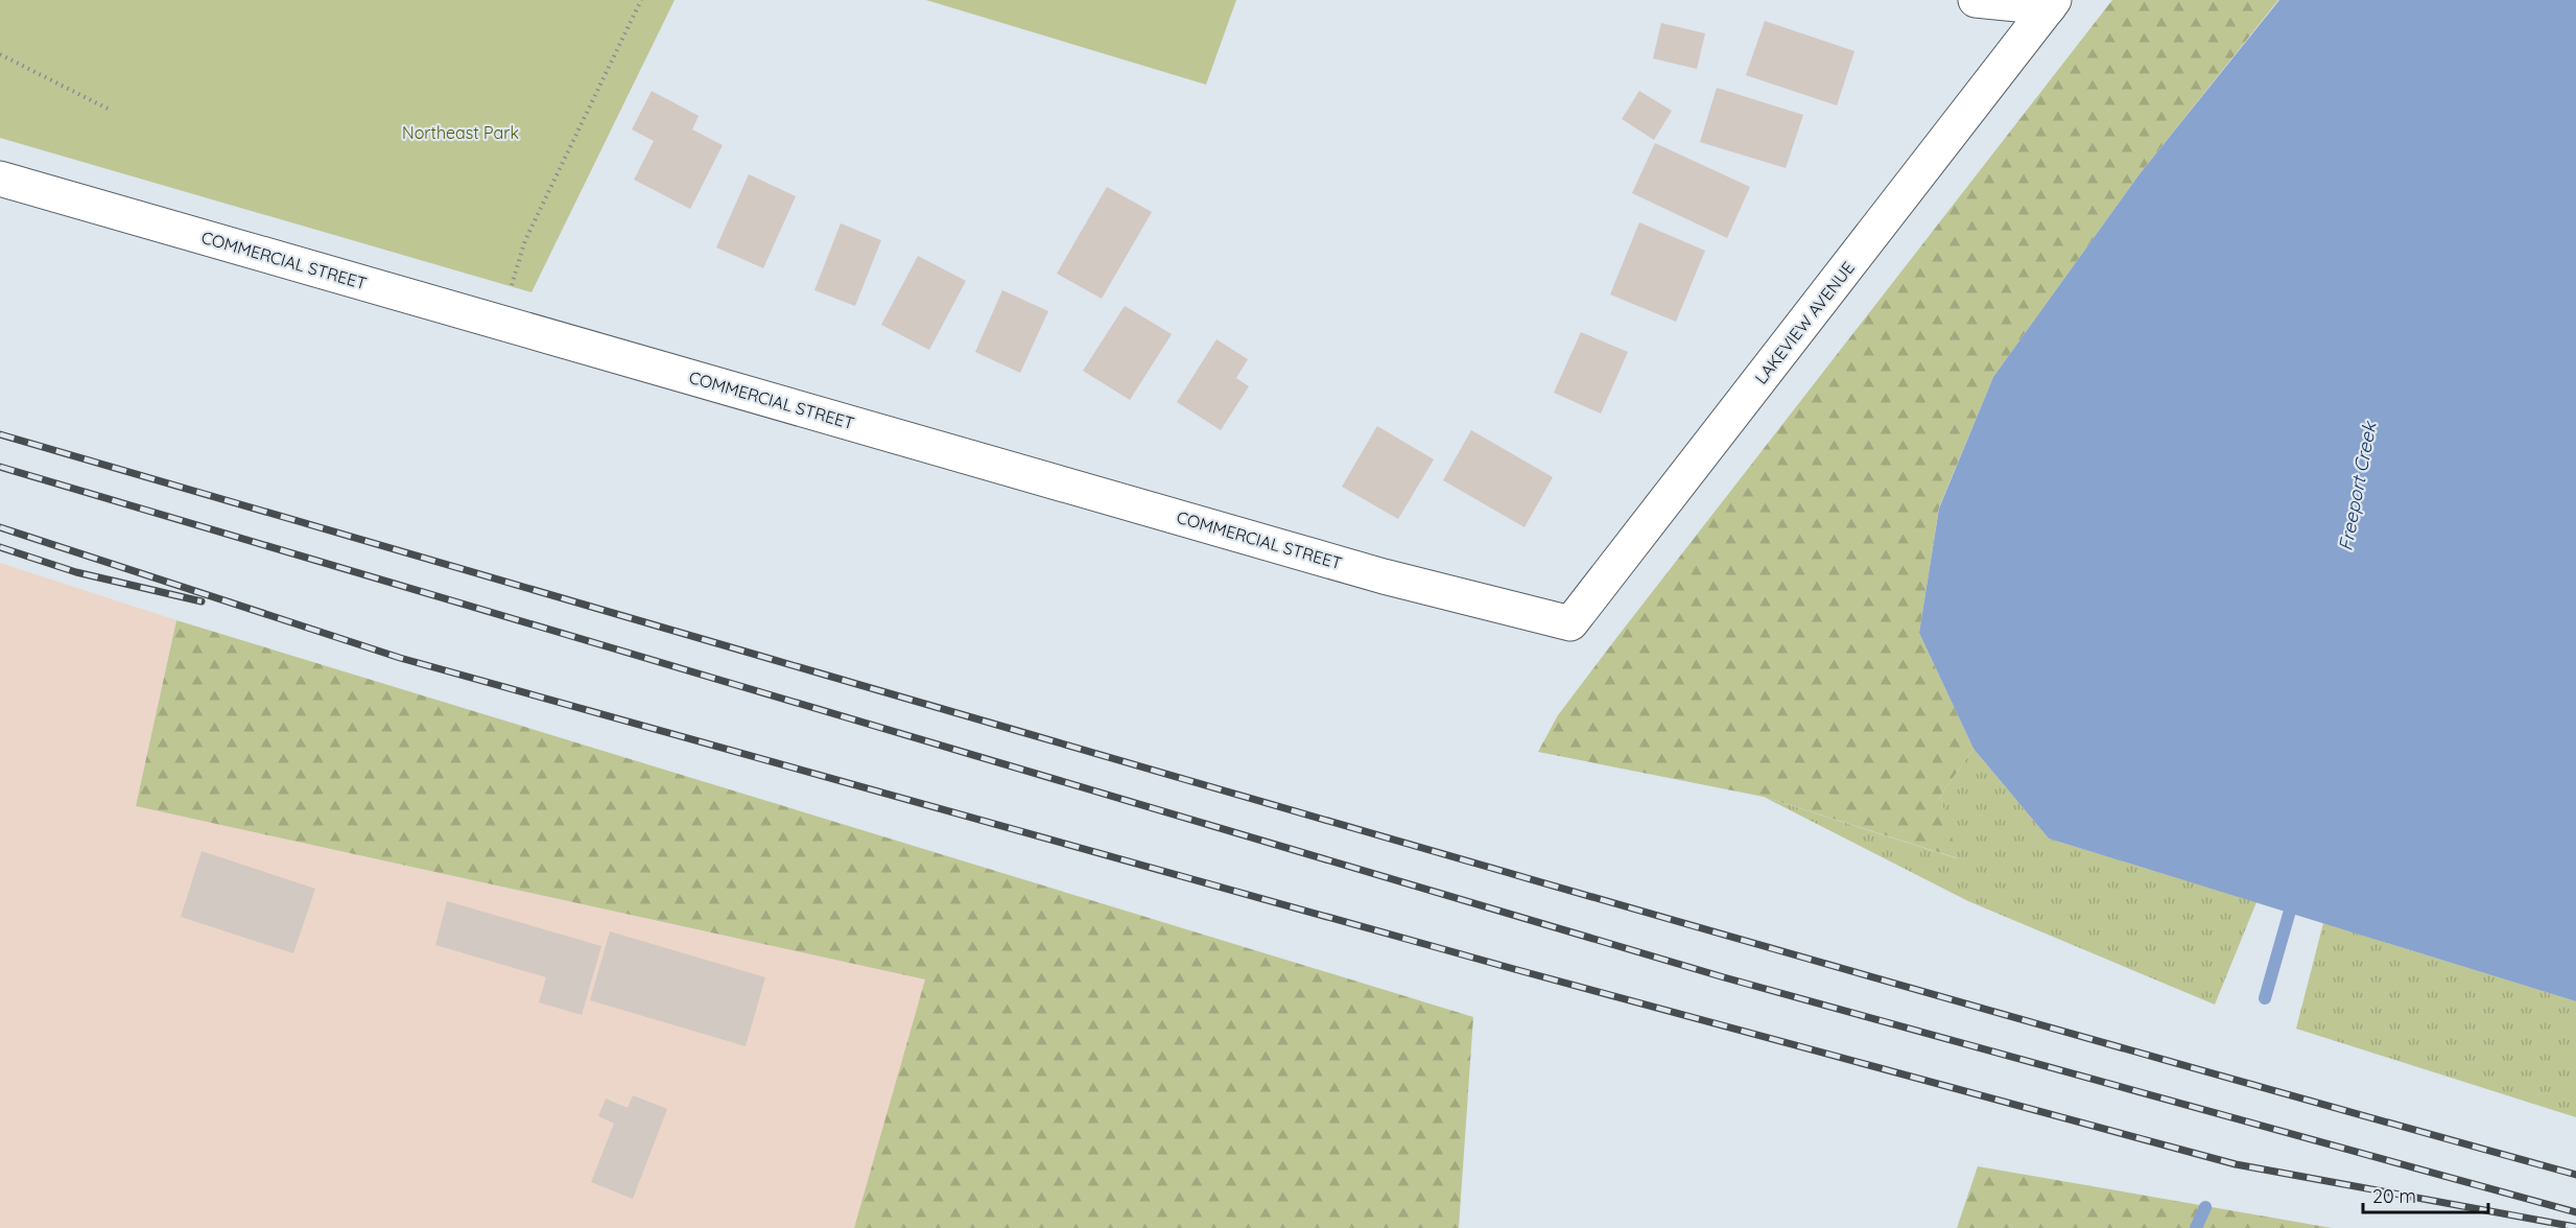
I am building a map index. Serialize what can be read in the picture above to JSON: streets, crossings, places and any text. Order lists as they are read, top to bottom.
{
  "streets": {
    "street": ["COMMERCIAL STREET", "LAKEVIEW AVENUE"]
  },
  "crossings": [
    ["COMMERCIAL STREET", "LAKEVIEW AVENUE"]
  ],
  "water": ["Freeport Creek"],
  "parks": ["Northeast Park"],
  "scale_bar": "20 m"
}
